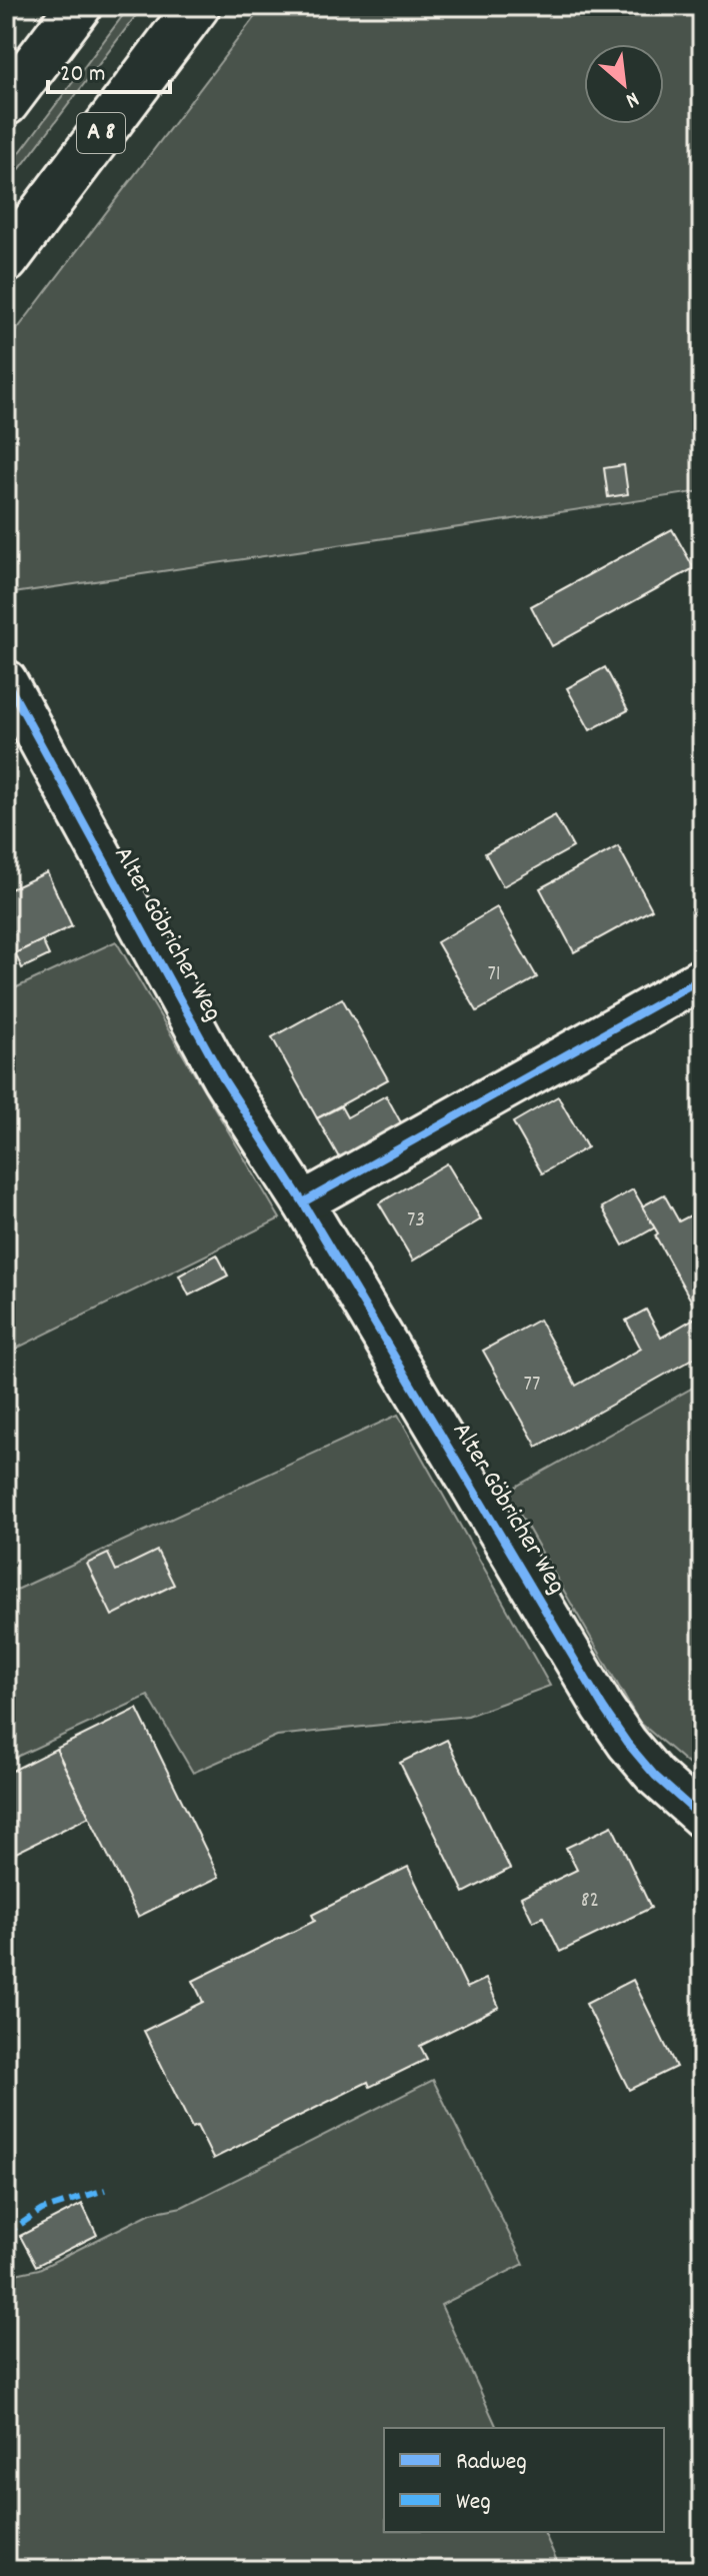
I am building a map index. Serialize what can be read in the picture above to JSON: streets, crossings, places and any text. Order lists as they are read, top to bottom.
{
  "streets": {
    "highway": ["A 8"],
    "street": ["Alter Göbricher Weg"]
  },
  "house_numbers": [
    "71",
    "73",
    "77",
    "82"
  ],
  "legend": ["Radweg", "Weg"],
  "scale_bar": "20 m",
  "north": "bottom right"
}
